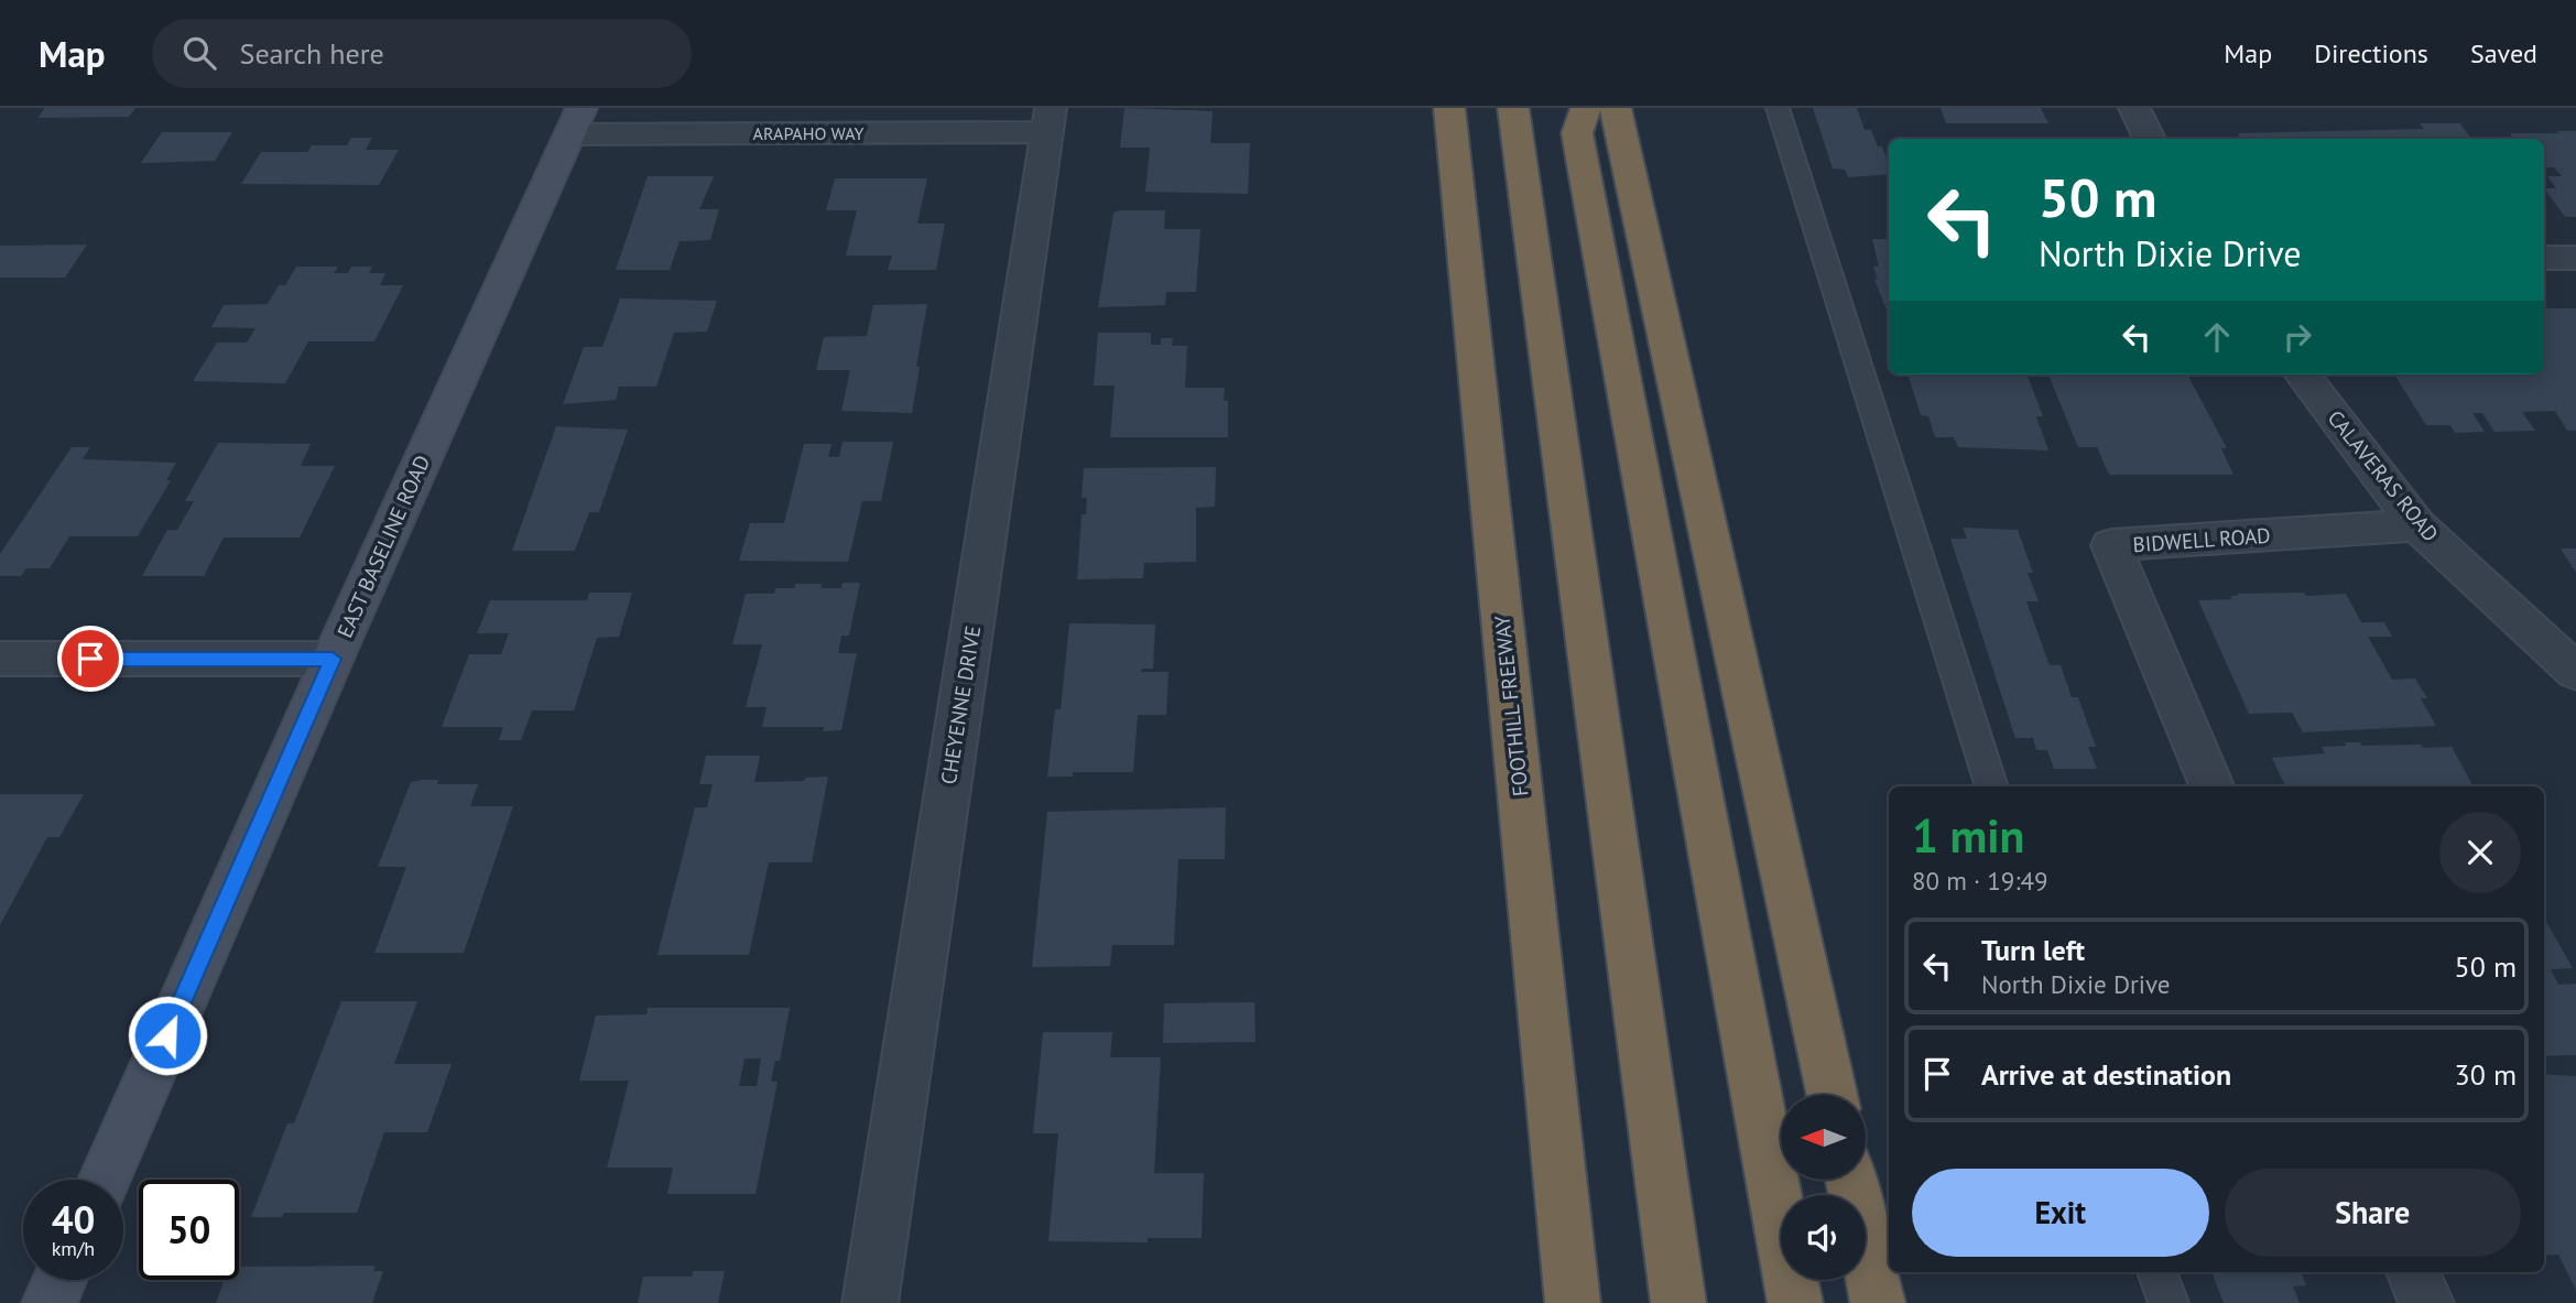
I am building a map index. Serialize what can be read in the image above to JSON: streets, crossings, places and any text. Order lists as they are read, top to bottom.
{
  "streets": {
    "highway": ["FOOTHILL FREEWAY"],
    "main road": ["EAST BASELINE ROAD"],
    "street": [
      "ARAPAHO WAY",
      "CALAVERAS ROAD",
      "BIDWELL ROAD",
      "CHEYENNE DRIVE"
    ]
  },
  "crossings": [
    ["ARAPAHO WAY", "EAST BASELINE ROAD"],
    ["ARAPAHO WAY", "CHEYENNE DRIVE"],
    ["CALAVERAS ROAD", "BIDWELL ROAD"]
  ],
  "north": "left",
  "page": {
    "header": "Map",
    "search": "Search here",
    "nav": ["Map", "Directions", "Saved"],
    "turn": ["50 m", "North Dixie Drive"],
    "heading": ["1 min", "80 m · 19:49"],
    "list": [
      {
        "name": "Turn left",
        "note": "North Dixie Drive",
        "value": "50 m"
      },
      {
        "name": "Arrive at destination",
        "value": "30 m"
      }
    ],
    "buttons": ["Exit", "Share"],
    "speed": "40 km/h",
    "limit": "50"
  }
}
